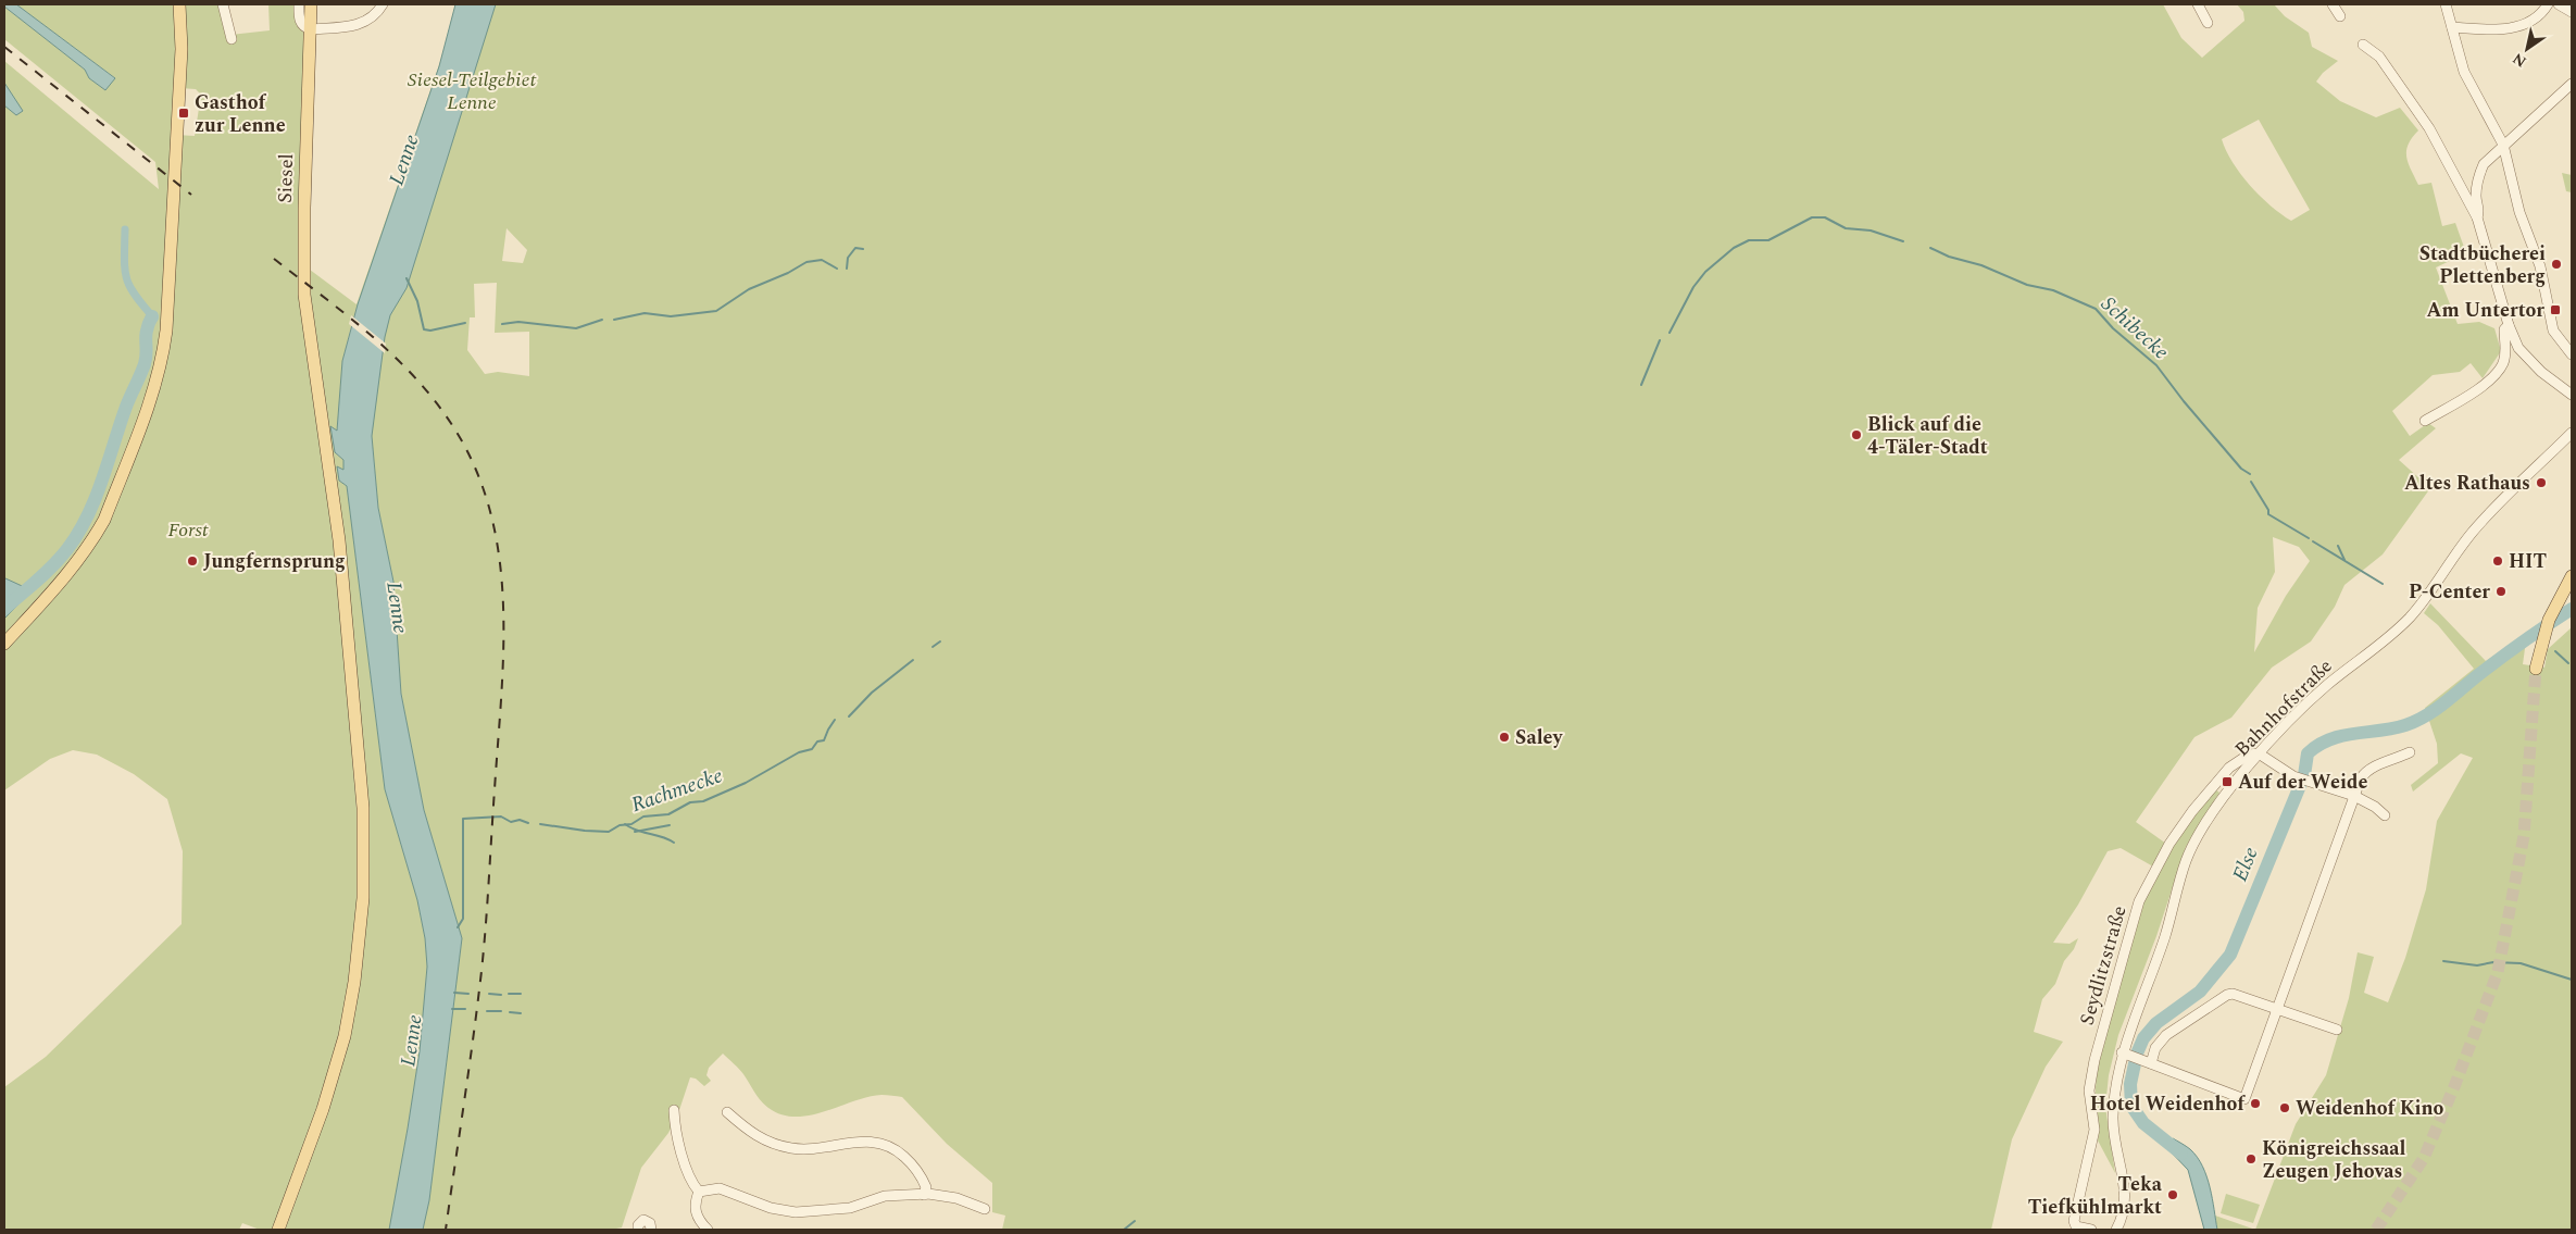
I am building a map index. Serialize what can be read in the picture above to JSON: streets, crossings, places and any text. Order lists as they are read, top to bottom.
{
  "streets": {
    "main road": ["Siesel"],
    "street": ["Bahnhofstraße", "Seydlitzstraße"]
  },
  "crossings": [
    ["Bahnhofstraße", "Seydlitzstraße"]
  ],
  "water": [
    "Lenne",
    "Schibecke",
    "Rachmecke",
    "Else"
  ],
  "parks": ["Siesel-Teilgebiet Lenne", "Forst"],
  "places": {
    "transit": ["Gasthof zur Lenne", "Am Untertor", "Auf der Weide"],
    "other": [
      "Stadtbücherei Plettenberg",
      "Blick auf die 4-Täler-Stadt",
      "Altes Rathaus",
      "Jungfernsprung",
      "HIT",
      "P-Center",
      "Saley",
      "Hotel Weidenhof",
      "Weidenhof Kino",
      "Königreichssaal Zeugen Jehovas",
      "Teka Tiefkühlmarkt"
    ]
  },
  "north": "bottom left"
}
